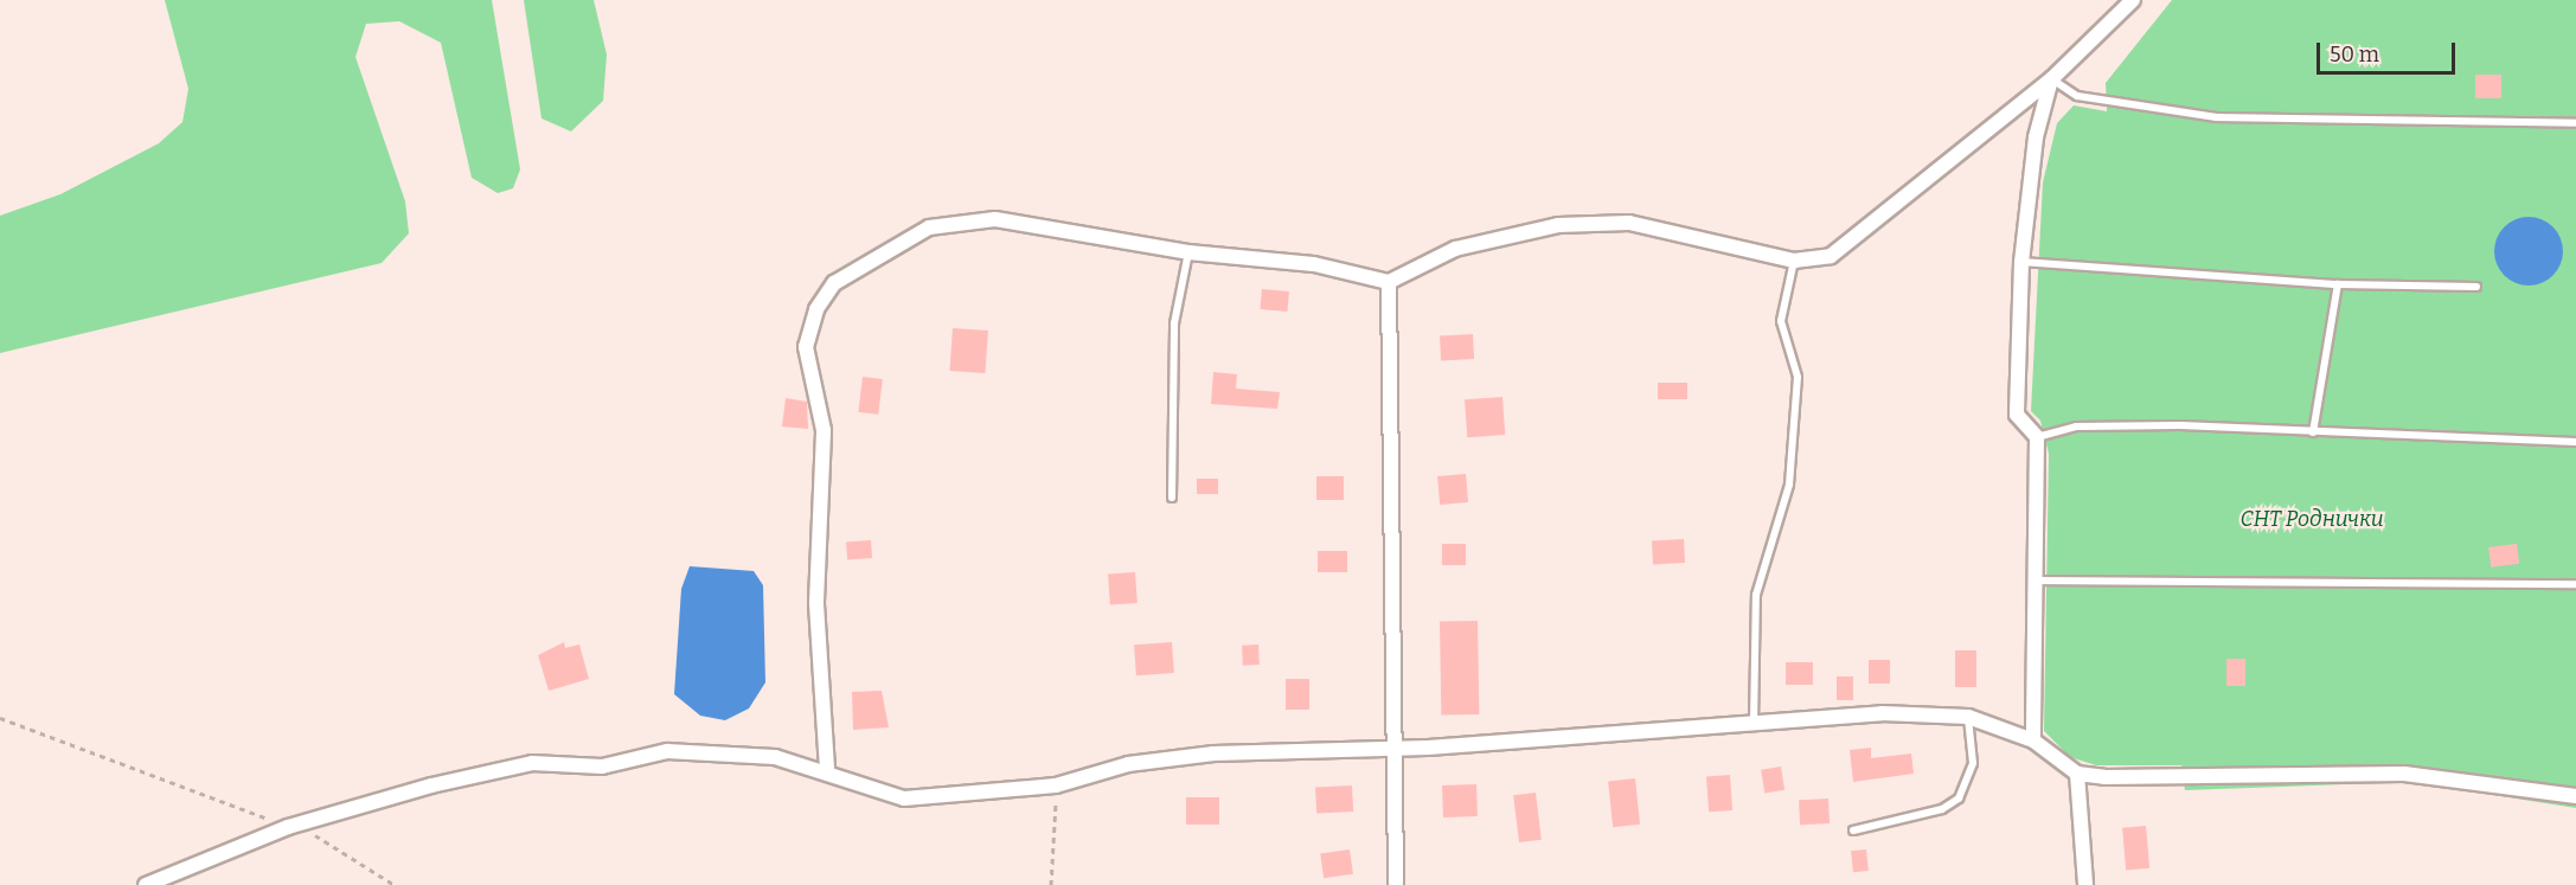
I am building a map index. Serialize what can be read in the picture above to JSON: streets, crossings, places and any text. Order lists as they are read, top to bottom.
{
  "parks": ["СНТ Роднички"],
  "scale_bar": "50 m"
}
